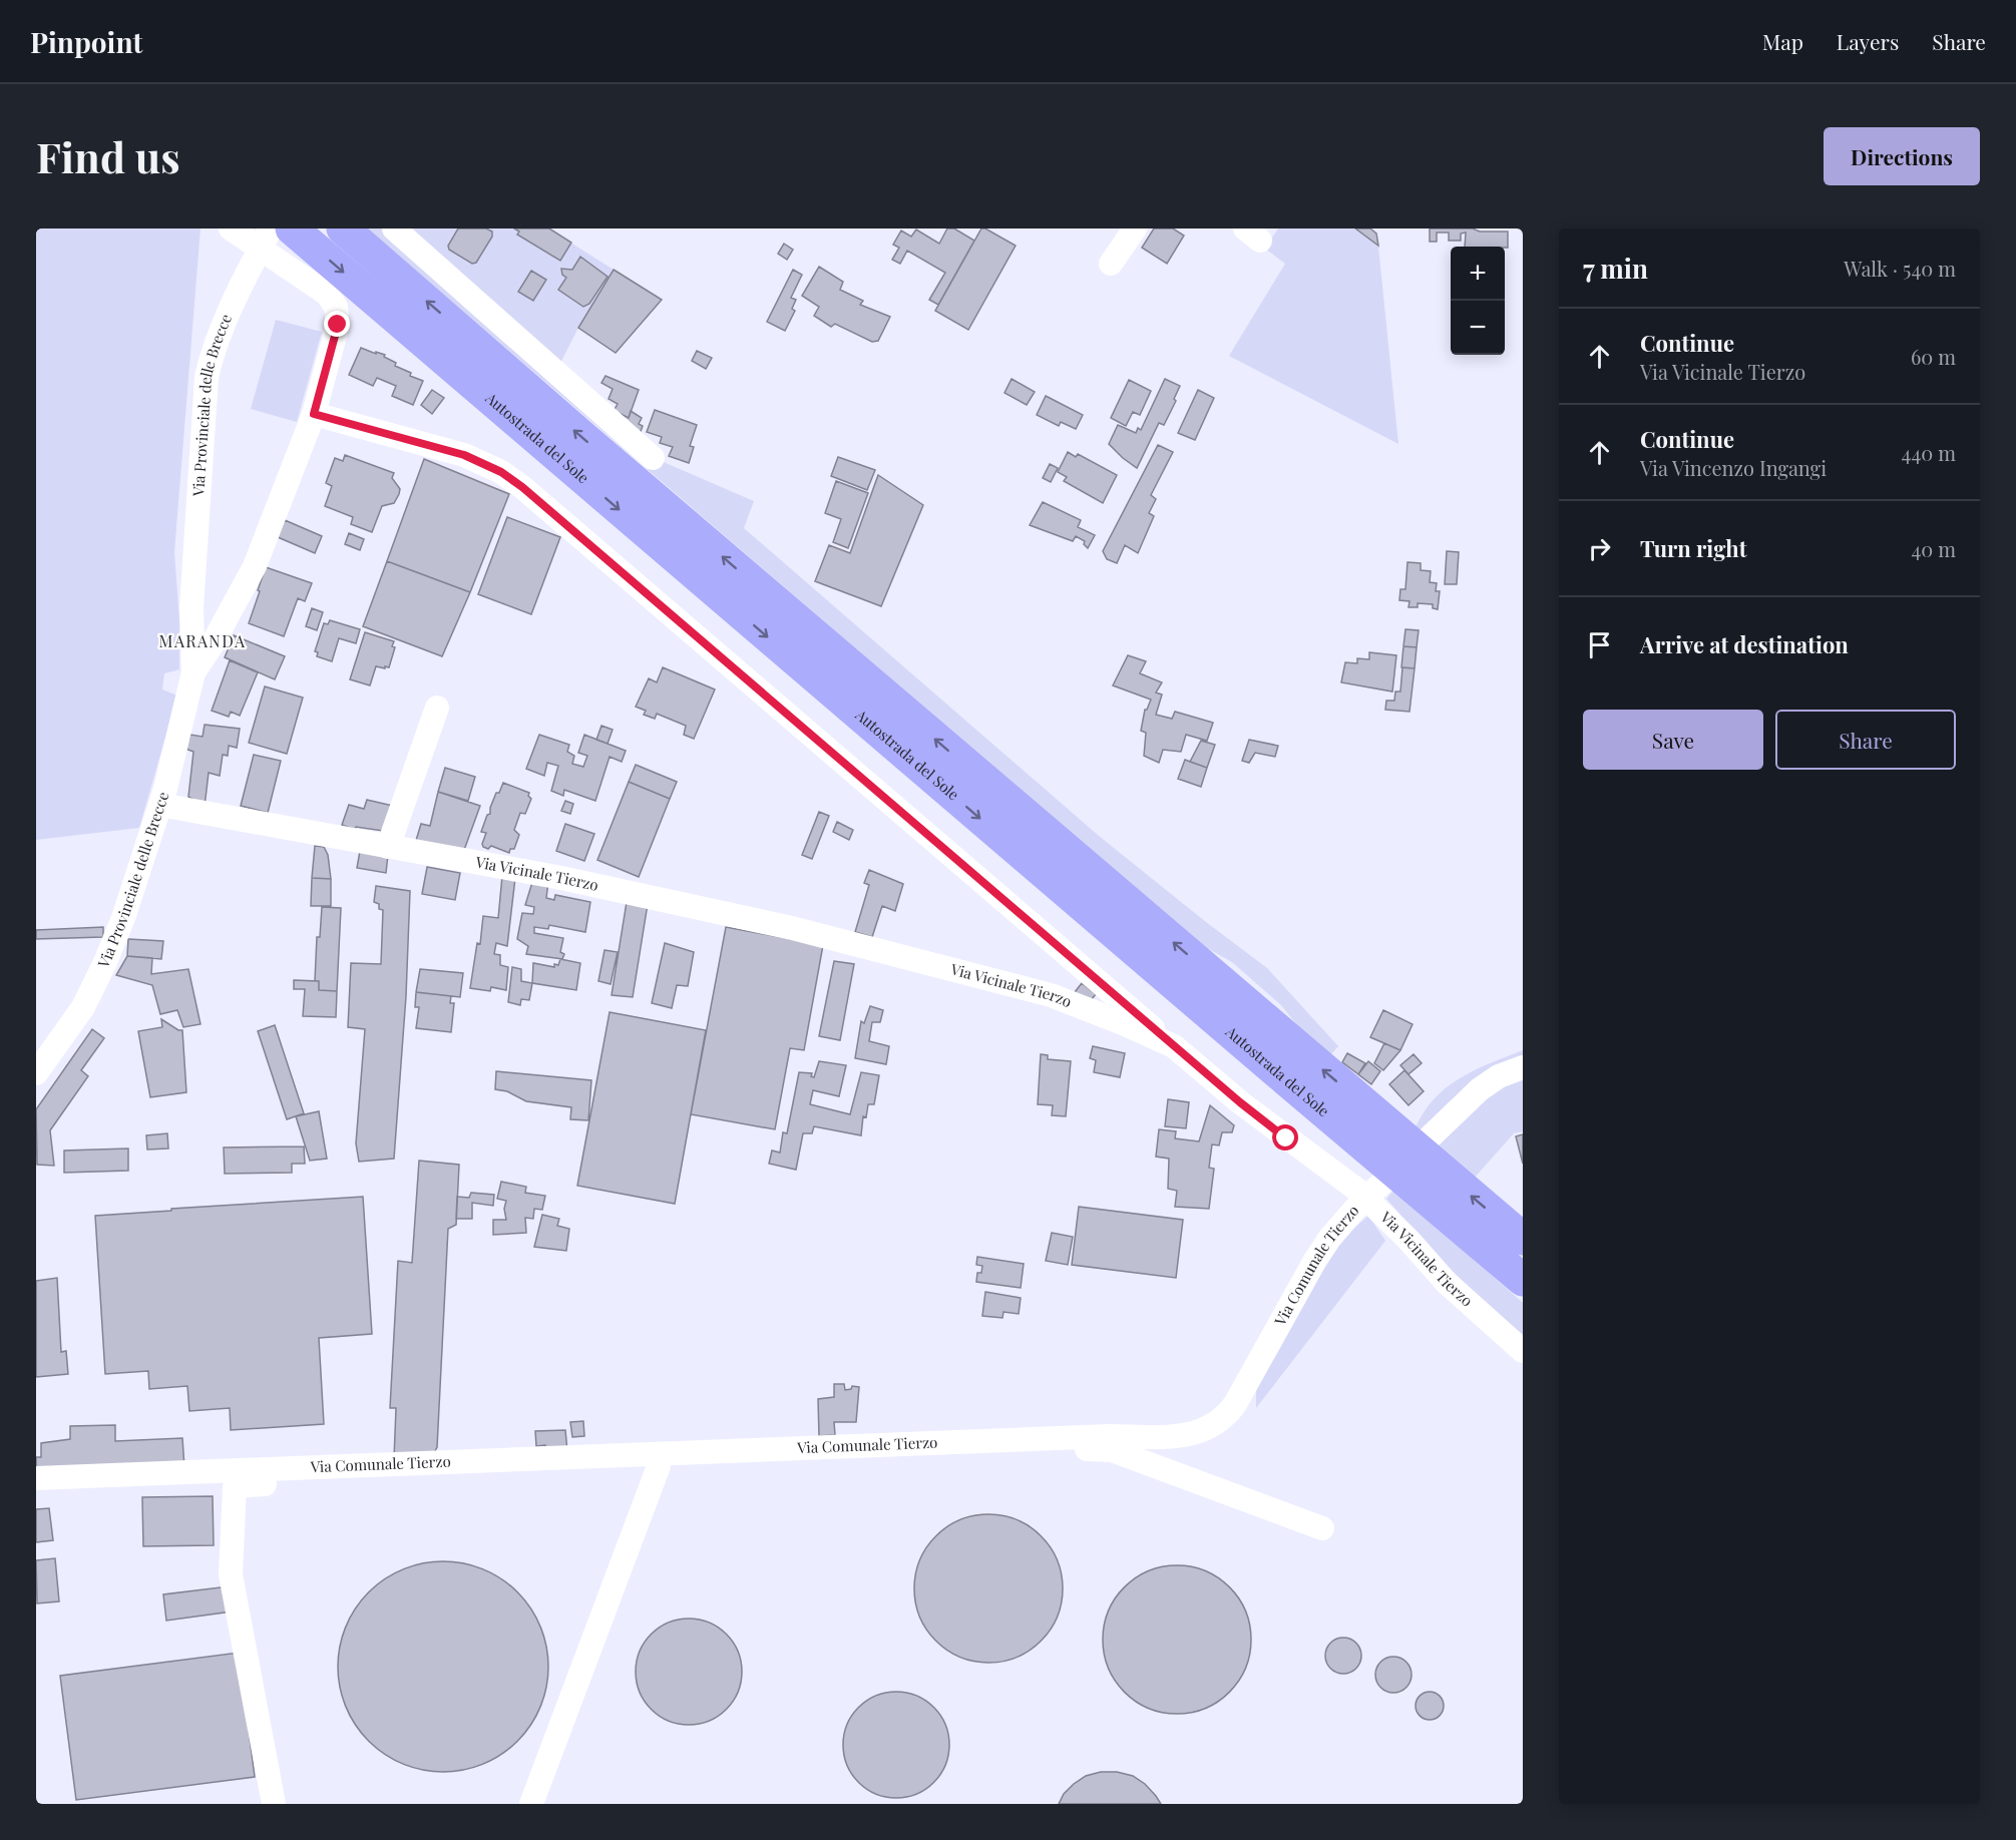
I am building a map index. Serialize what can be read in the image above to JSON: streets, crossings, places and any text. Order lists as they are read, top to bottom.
{
  "streets": {
    "highway": ["Autostrada del Sole"],
    "street": ["Via Provinciale delle Brecce", "Via Vicinale Tierzo", "Via Comunale Tierzo"]
  },
  "crossings": [
    ["Via Provinciale delle Brecce", "Via Vicinale Tierzo"]
  ],
  "districts": ["MARANDA"],
  "page": {
    "header": "Pinpoint",
    "nav": ["Map", "Layers", "Share"],
    "buttons": [
      "Directions",
      ["Save", "Share"]
    ],
    "title": "Find us",
    "heading": ["7 min", "Walk · 540 m"],
    "map_buttons": ["+", "−"],
    "list": [
      ["Continue", "Via Vicinale Tierzo", "60 m"],
      ["Continue", "Via Vincenzo Ingangi", "440 m"],
      ["Turn right", "40 m"],
      "Arrive at destination"
    ]
  }
}
